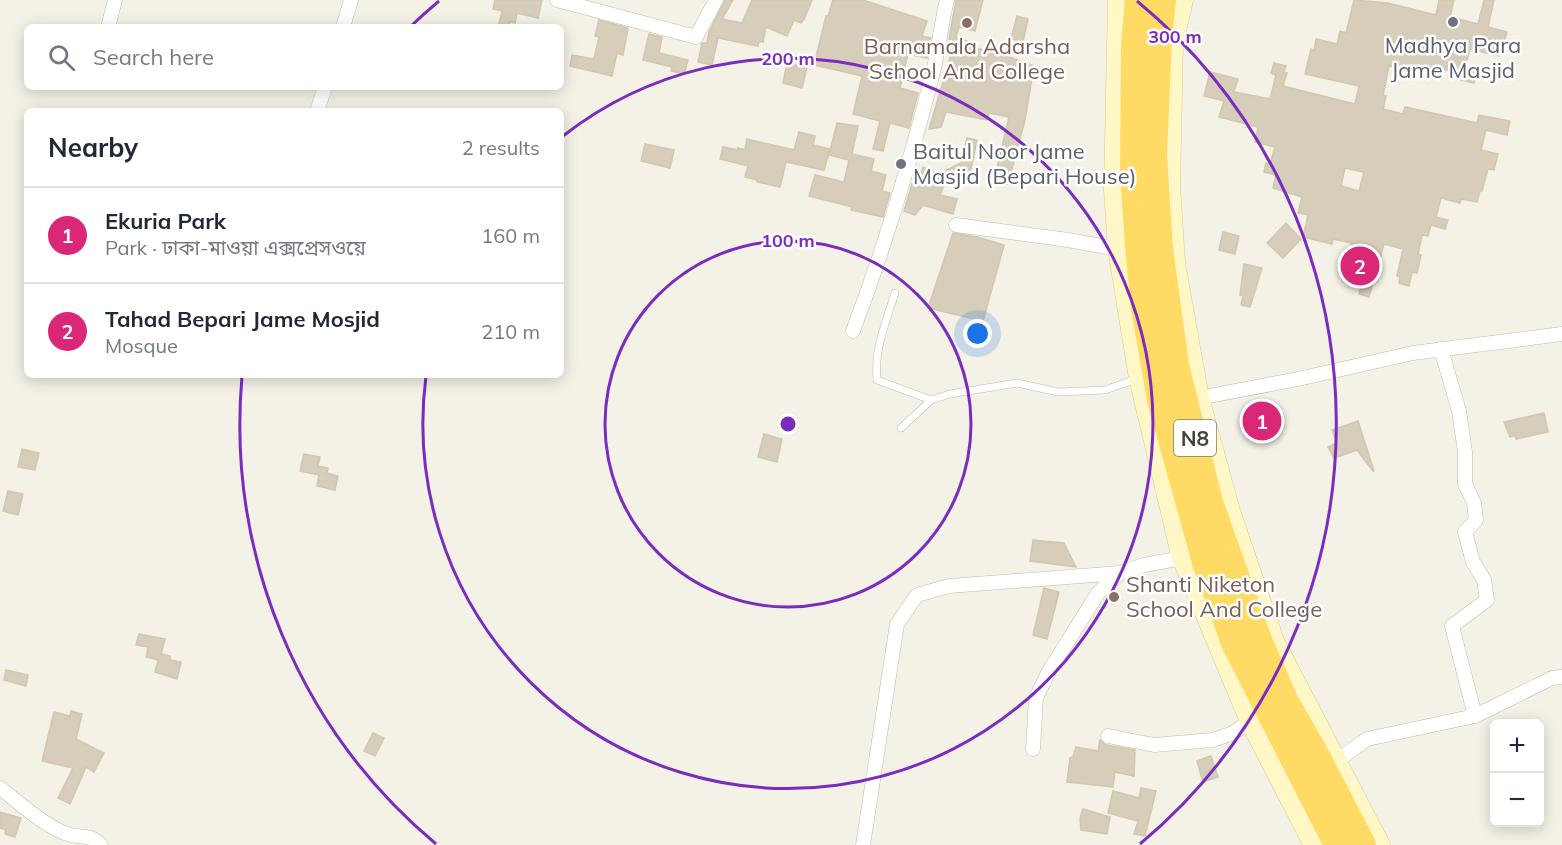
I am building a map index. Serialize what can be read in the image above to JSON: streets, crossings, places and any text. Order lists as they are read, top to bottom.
{
  "streets": {
    "highway": ["N8"]
  },
  "places": [
    "Madhya Para Jame Masjid",
    "Barnamala Adarsha School And College",
    "Baitul Noor Jame Masjid (Bepari House)",
    "Shanti Niketon School And College"
  ],
  "page": {
    "search": "Search here",
    "heading": ["Nearby", "2 results"],
    "list": [
      {
        "mark": "1",
        "name": "Ekuria Park",
        "note": "Park · ঢাকা-মাওয়া এক্সপ্রেসওয়ে",
        "value": "160 m"
      },
      {
        "mark": "2",
        "name": "Tahad Bepari Jame Mosjid",
        "note": "Mosque",
        "value": "210 m"
      }
    ],
    "pins": ["2", "1"],
    "map_buttons": ["+", "−"]
  },
  "rings": ["300 m", "200 m", "100 m"]
}
